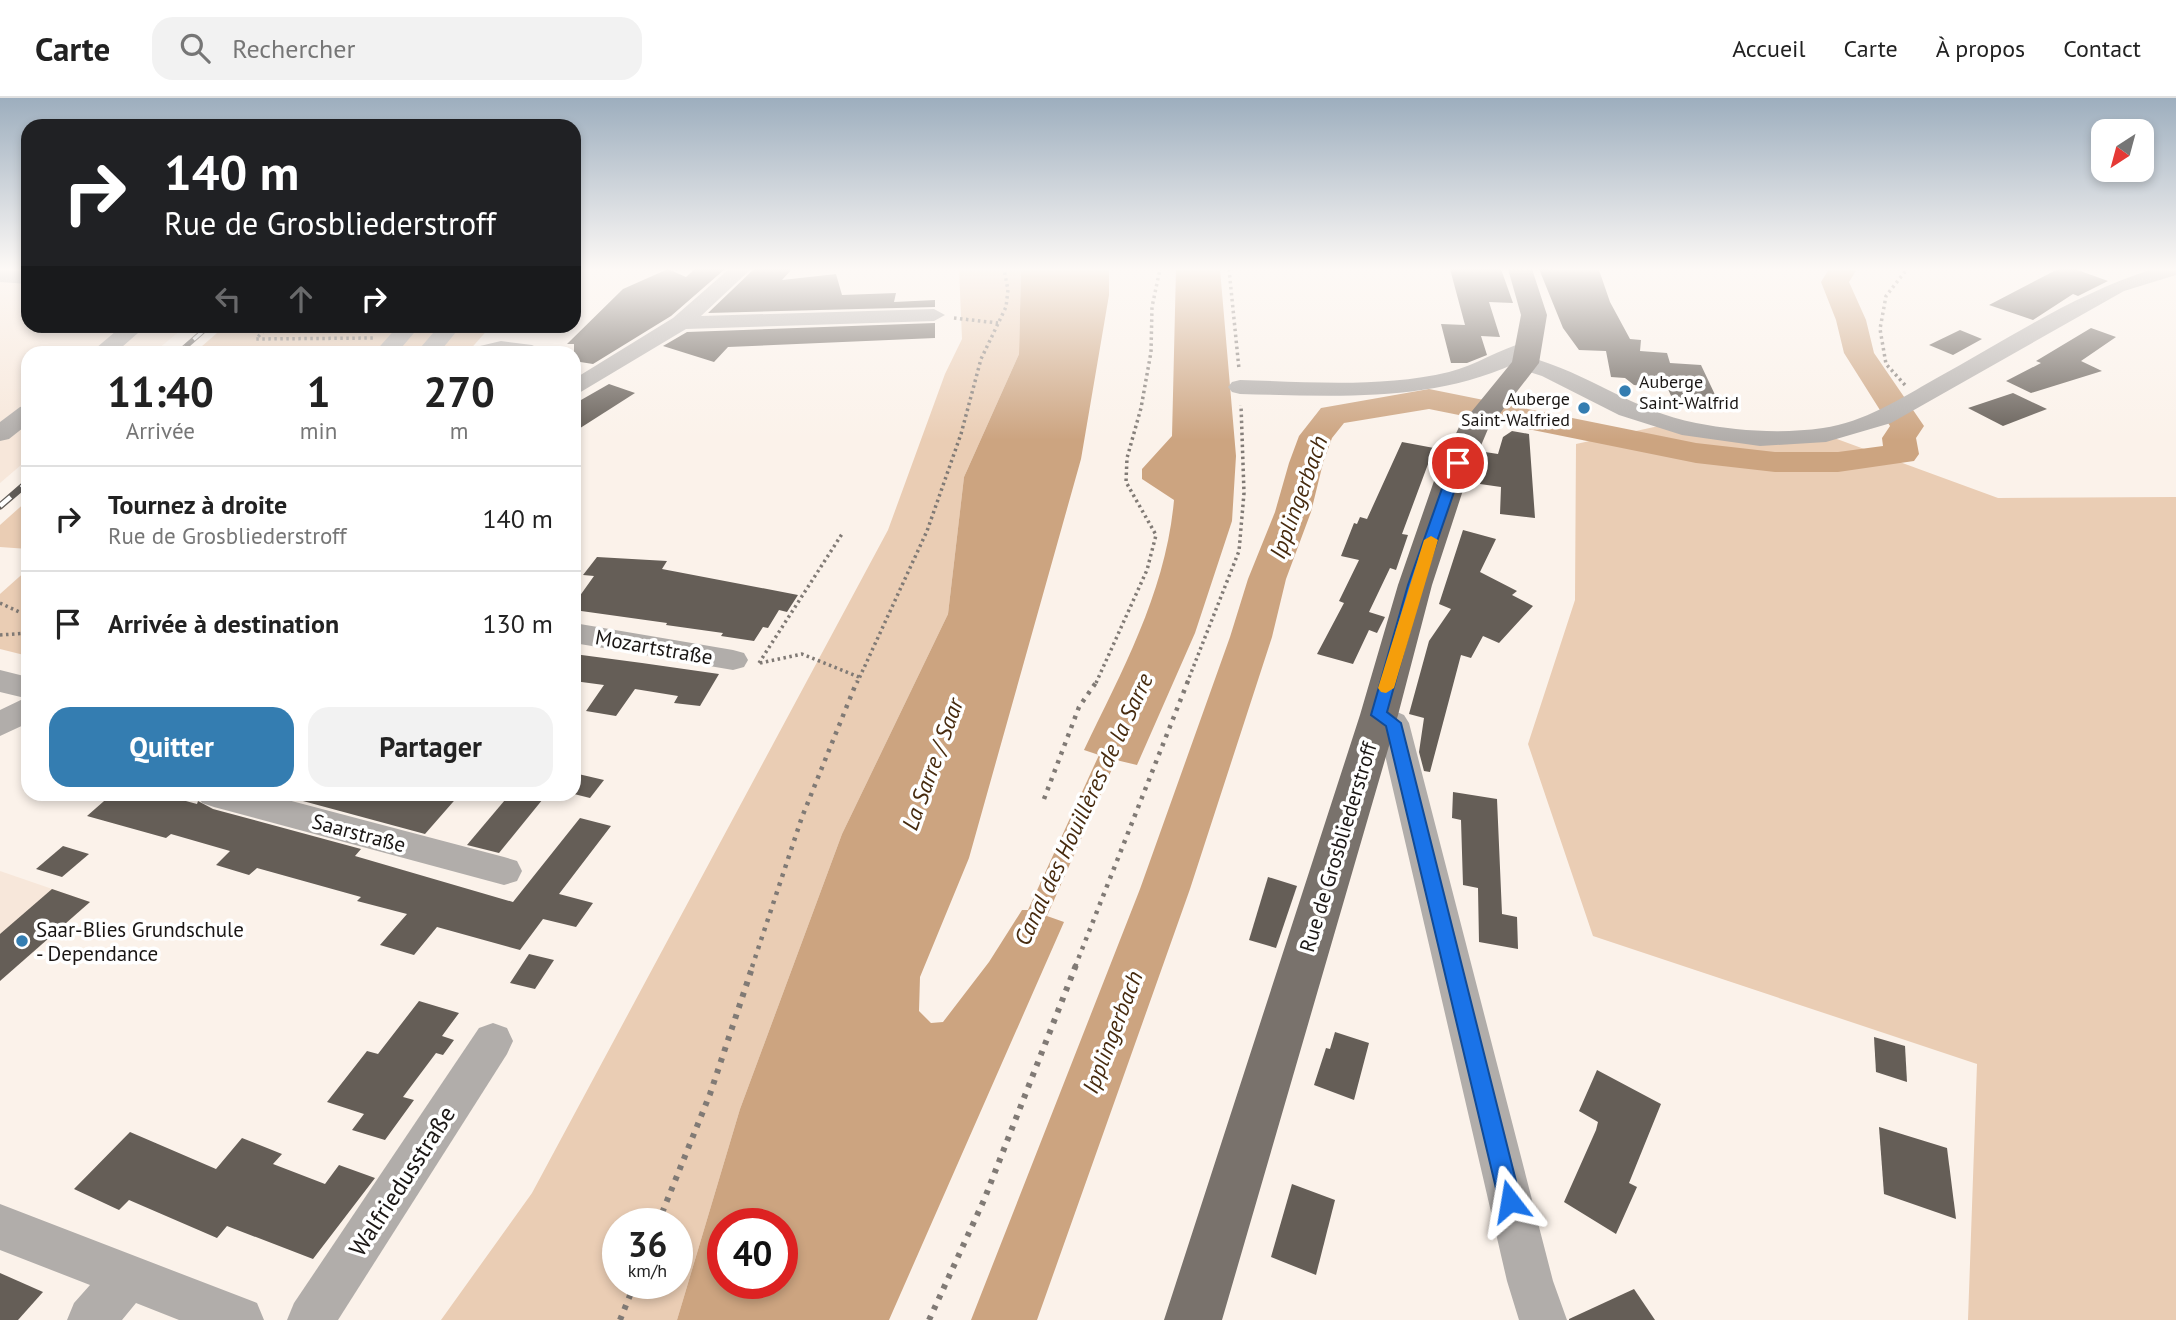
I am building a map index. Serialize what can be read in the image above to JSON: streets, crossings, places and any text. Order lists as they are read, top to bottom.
{
  "streets": {
    "main road": ["Rue de Grosbliederstroff"],
    "street": ["Mozartstraße", "Saarstraße", "Walfriedusstraße"]
  },
  "water": ["Ipplingerbach", "La Sarre / Saar", "Canal des Houillères de la Sarre"],
  "places": ["Auberge Saint-Walfrid", "Auberge Saint-Walfried", "Saar-Blies Grundschule - Dependance"],
  "north": "bottom left",
  "page": {
    "header": "Carte",
    "search": "Rechercher",
    "nav": [
      "Accueil",
      "Carte",
      "À propos",
      "Contact"
    ],
    "turn": ["140 m", "Rue de Grosbliederstroff"],
    "eta": [
      "11:40",
      "Arrivée",
      "1",
      "min",
      "270",
      "m"
    ],
    "list": [
      {
        "name": "Tournez à droite",
        "note": "Rue de Grosbliederstroff",
        "value": "140 m"
      },
      {
        "name": "Arrivée à destination",
        "value": "130 m"
      }
    ],
    "buttons": ["Quitter", "Partager"],
    "speed": "36 km/h",
    "limit": "40"
  }
}
